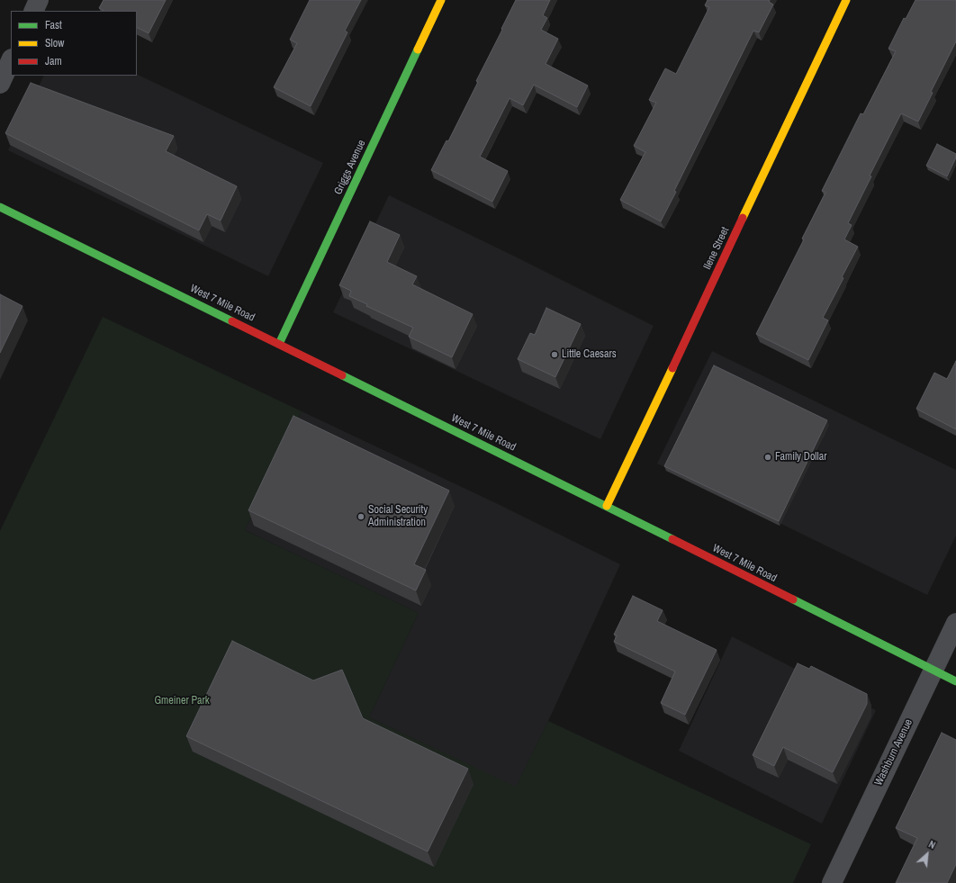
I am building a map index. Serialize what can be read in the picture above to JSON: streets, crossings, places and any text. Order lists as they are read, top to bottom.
{
  "streets": {
    "main road": ["Griggs Avenue", "Ilene Street", "West 7 Mile Road"],
    "street": ["Washburn Avenue"]
  },
  "crossings": [
    ["Griggs Avenue", "West 7 Mile Road"],
    ["Ilene Street", "West 7 Mile Road"],
    ["West 7 Mile Road", "Washburn Avenue"]
  ],
  "parks": ["Gmeiner Park"],
  "places": ["Little Caesars", "Family Dollar", "Social Security Administration"],
  "legend": ["Fast", "Slow", "Jam"],
  "north": "top right"
}
